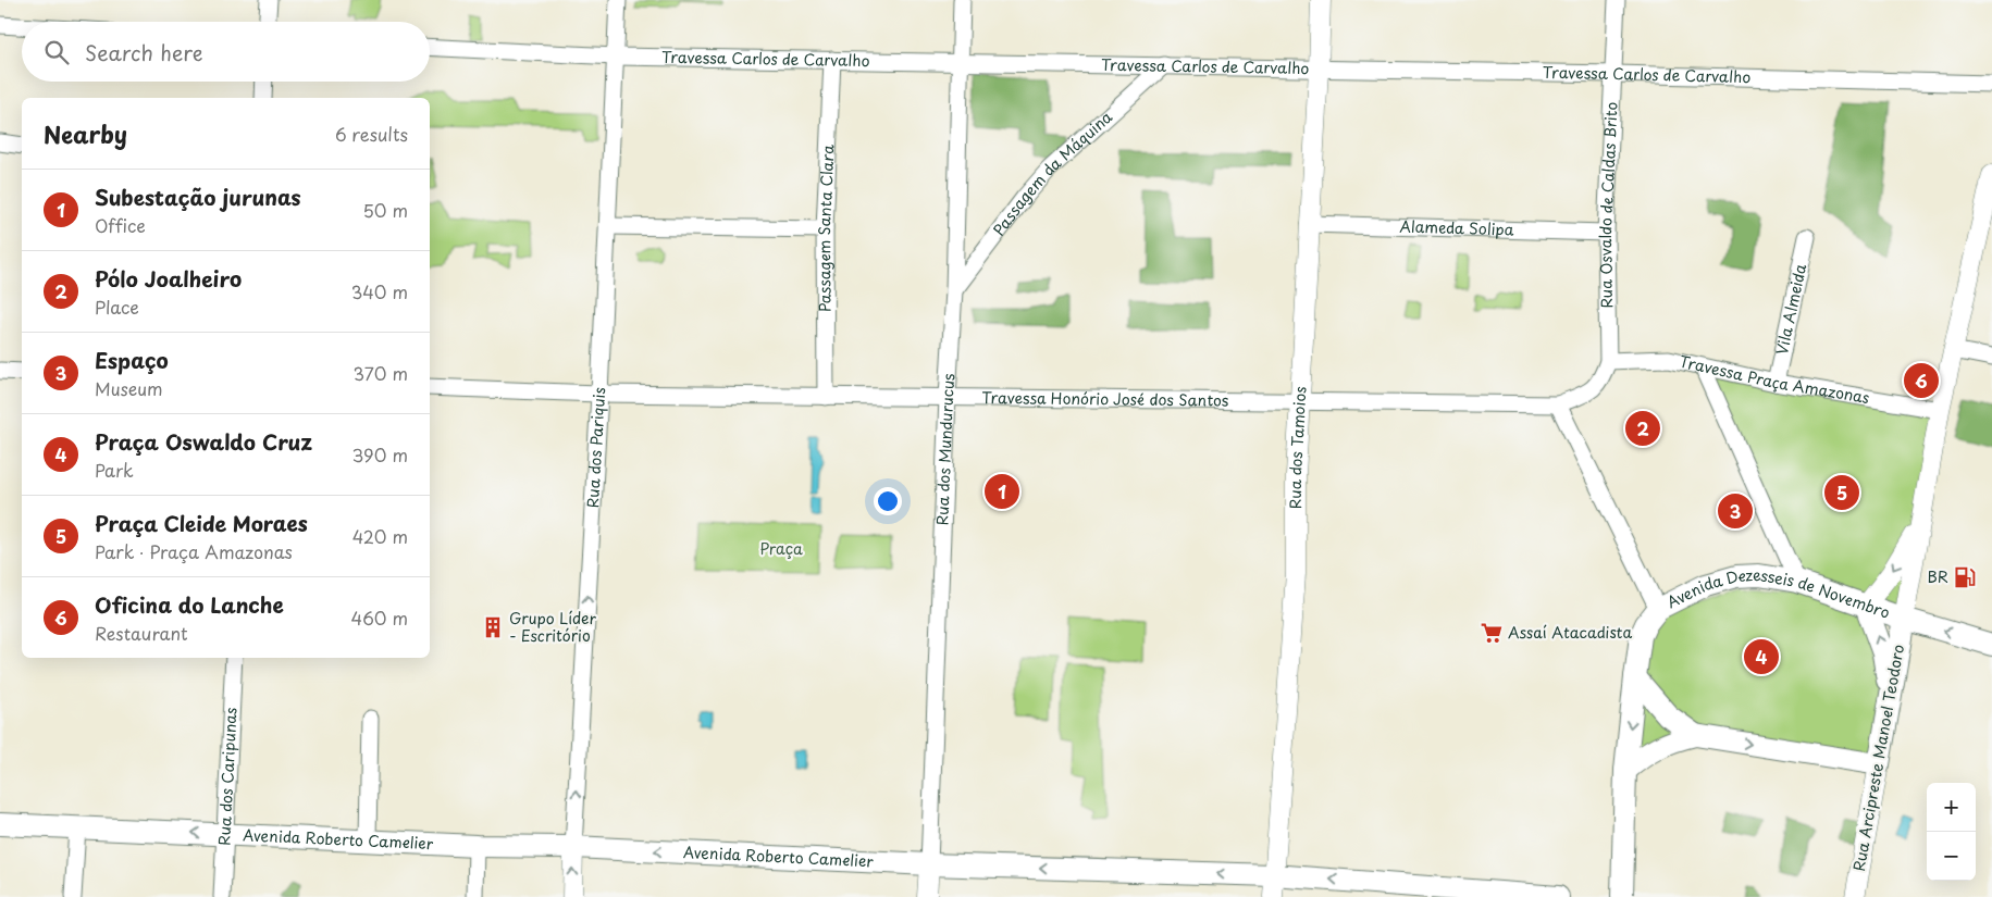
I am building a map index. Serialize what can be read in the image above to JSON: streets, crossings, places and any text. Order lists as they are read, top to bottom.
{
  "streets": {
    "main road": ["Avenida Dezesseis de Novembro", "Rua Arcipreste Manoel Teodoro", "Avenida Roberto Camelier"],
    "street": [
      "Travessa Carlos de Carvalho",
      "Passagem da Máquina",
      "Rua Osvaldo de Caldas Brito",
      "Passagem Santa Clara",
      "Alameda Solipa",
      "Vila Almeida",
      "Travessa Praça Amazonas",
      "Travessa Honório José dos Santos",
      "Rua dos Pariquis",
      "Rua dos Mundurucus",
      "Rua dos Tamoios",
      "Rua dos Caripunas"
    ]
  },
  "crossings": [
    ["Travessa Carlos de Carvalho", "Passagem da Máquina"],
    ["Travessa Carlos de Carvalho", "Rua Osvaldo de Caldas Brito"],
    ["Travessa Carlos de Carvalho", "Passagem Santa Clara"],
    ["Travessa Carlos de Carvalho", "Rua dos Pariquis"],
    ["Travessa Carlos de Carvalho", "Rua dos Mundurucus"],
    ["Travessa Carlos de Carvalho", "Rua dos Tamoios"],
    ["Passagem da Máquina", "Rua dos Mundurucus"],
    ["Rua Osvaldo de Caldas Brito", "Alameda Solipa"],
    ["Rua Osvaldo de Caldas Brito", "Travessa Praça Amazonas"],
    ["Rua Osvaldo de Caldas Brito", "Travessa Honório José dos Santos"],
    ["Passagem Santa Clara", "Travessa Honório José dos Santos"],
    ["Alameda Solipa", "Rua dos Tamoios"],
    ["Vila Almeida", "Travessa Praça Amazonas"],
    ["Travessa Honório José dos Santos", "Rua dos Pariquis"],
    ["Travessa Honório José dos Santos", "Rua dos Mundurucus"],
    ["Travessa Honório José dos Santos", "Rua dos Tamoios"],
    ["Rua dos Pariquis", "Avenida Roberto Camelier"],
    ["Rua dos Mundurucus", "Avenida Roberto Camelier"],
    ["Rua dos Tamoios", "Avenida Roberto Camelier"],
    ["Avenida Dezesseis de Novembro", "Rua Arcipreste Manoel Teodoro"],
    ["Rua dos Caripunas", "Avenida Roberto Camelier"]
  ],
  "one_way": ["Rua dos Pariquis", "Avenida Roberto Camelier"],
  "parks": ["Praça"],
  "places": {
    "fuel station": ["BR"],
    "building": ["Grupo Líder - Escritório"],
    "supermarket": ["Assaí Atacadista"]
  },
  "page": {
    "search": "Search here",
    "heading": ["Nearby", "6 results"],
    "list": [
      {
        "mark": "1",
        "name": "Subestação jurunas",
        "note": "Office",
        "value": "50 m"
      },
      {
        "mark": "2",
        "name": "Pólo Joalheiro",
        "note": "Place",
        "value": "340 m"
      },
      {
        "mark": "3",
        "name": "Espaço",
        "note": "Museum",
        "value": "370 m"
      },
      {
        "mark": "4",
        "name": "Praça Oswaldo Cruz",
        "note": "Park",
        "value": "390 m"
      },
      {
        "mark": "5",
        "name": "Praça Cleide Moraes",
        "note": "Park · Praça Amazonas",
        "value": "420 m"
      },
      {
        "mark": "6",
        "name": "Oficina do Lanche",
        "note": "Restaurant",
        "value": "460 m"
      }
    ],
    "pins": [
      "6",
      "2",
      "1",
      "5",
      "3",
      "4"
    ],
    "map_buttons": ["+", "−"]
  }
}
